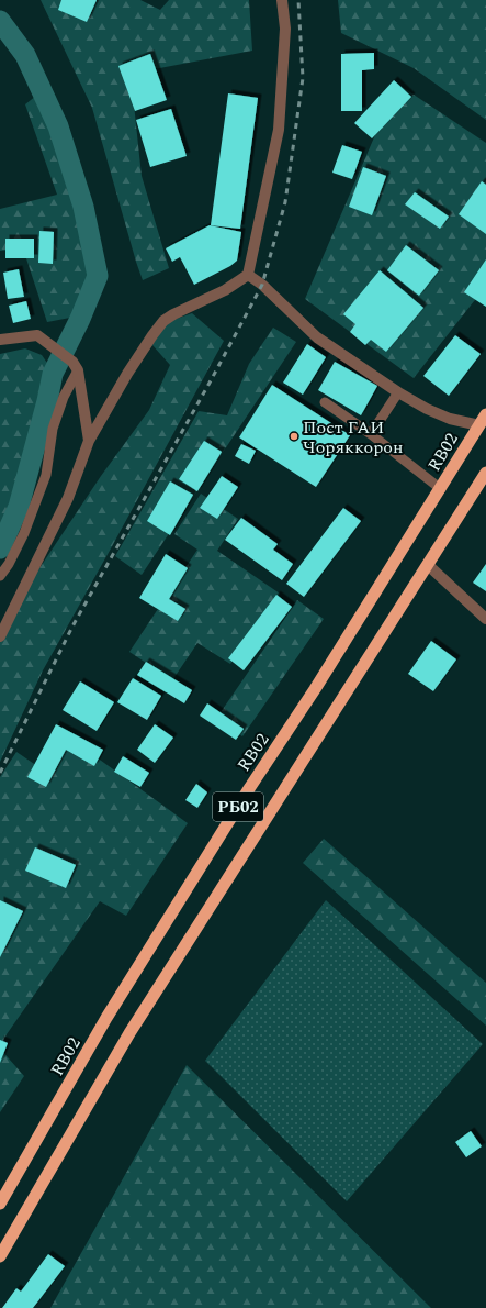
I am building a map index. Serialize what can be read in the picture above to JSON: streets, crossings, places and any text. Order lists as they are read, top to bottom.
{
  "streets": {
    "highway": ["RB02", "РБ02"]
  },
  "places": ["Пост ГАИ Чоряккорон"]
}
